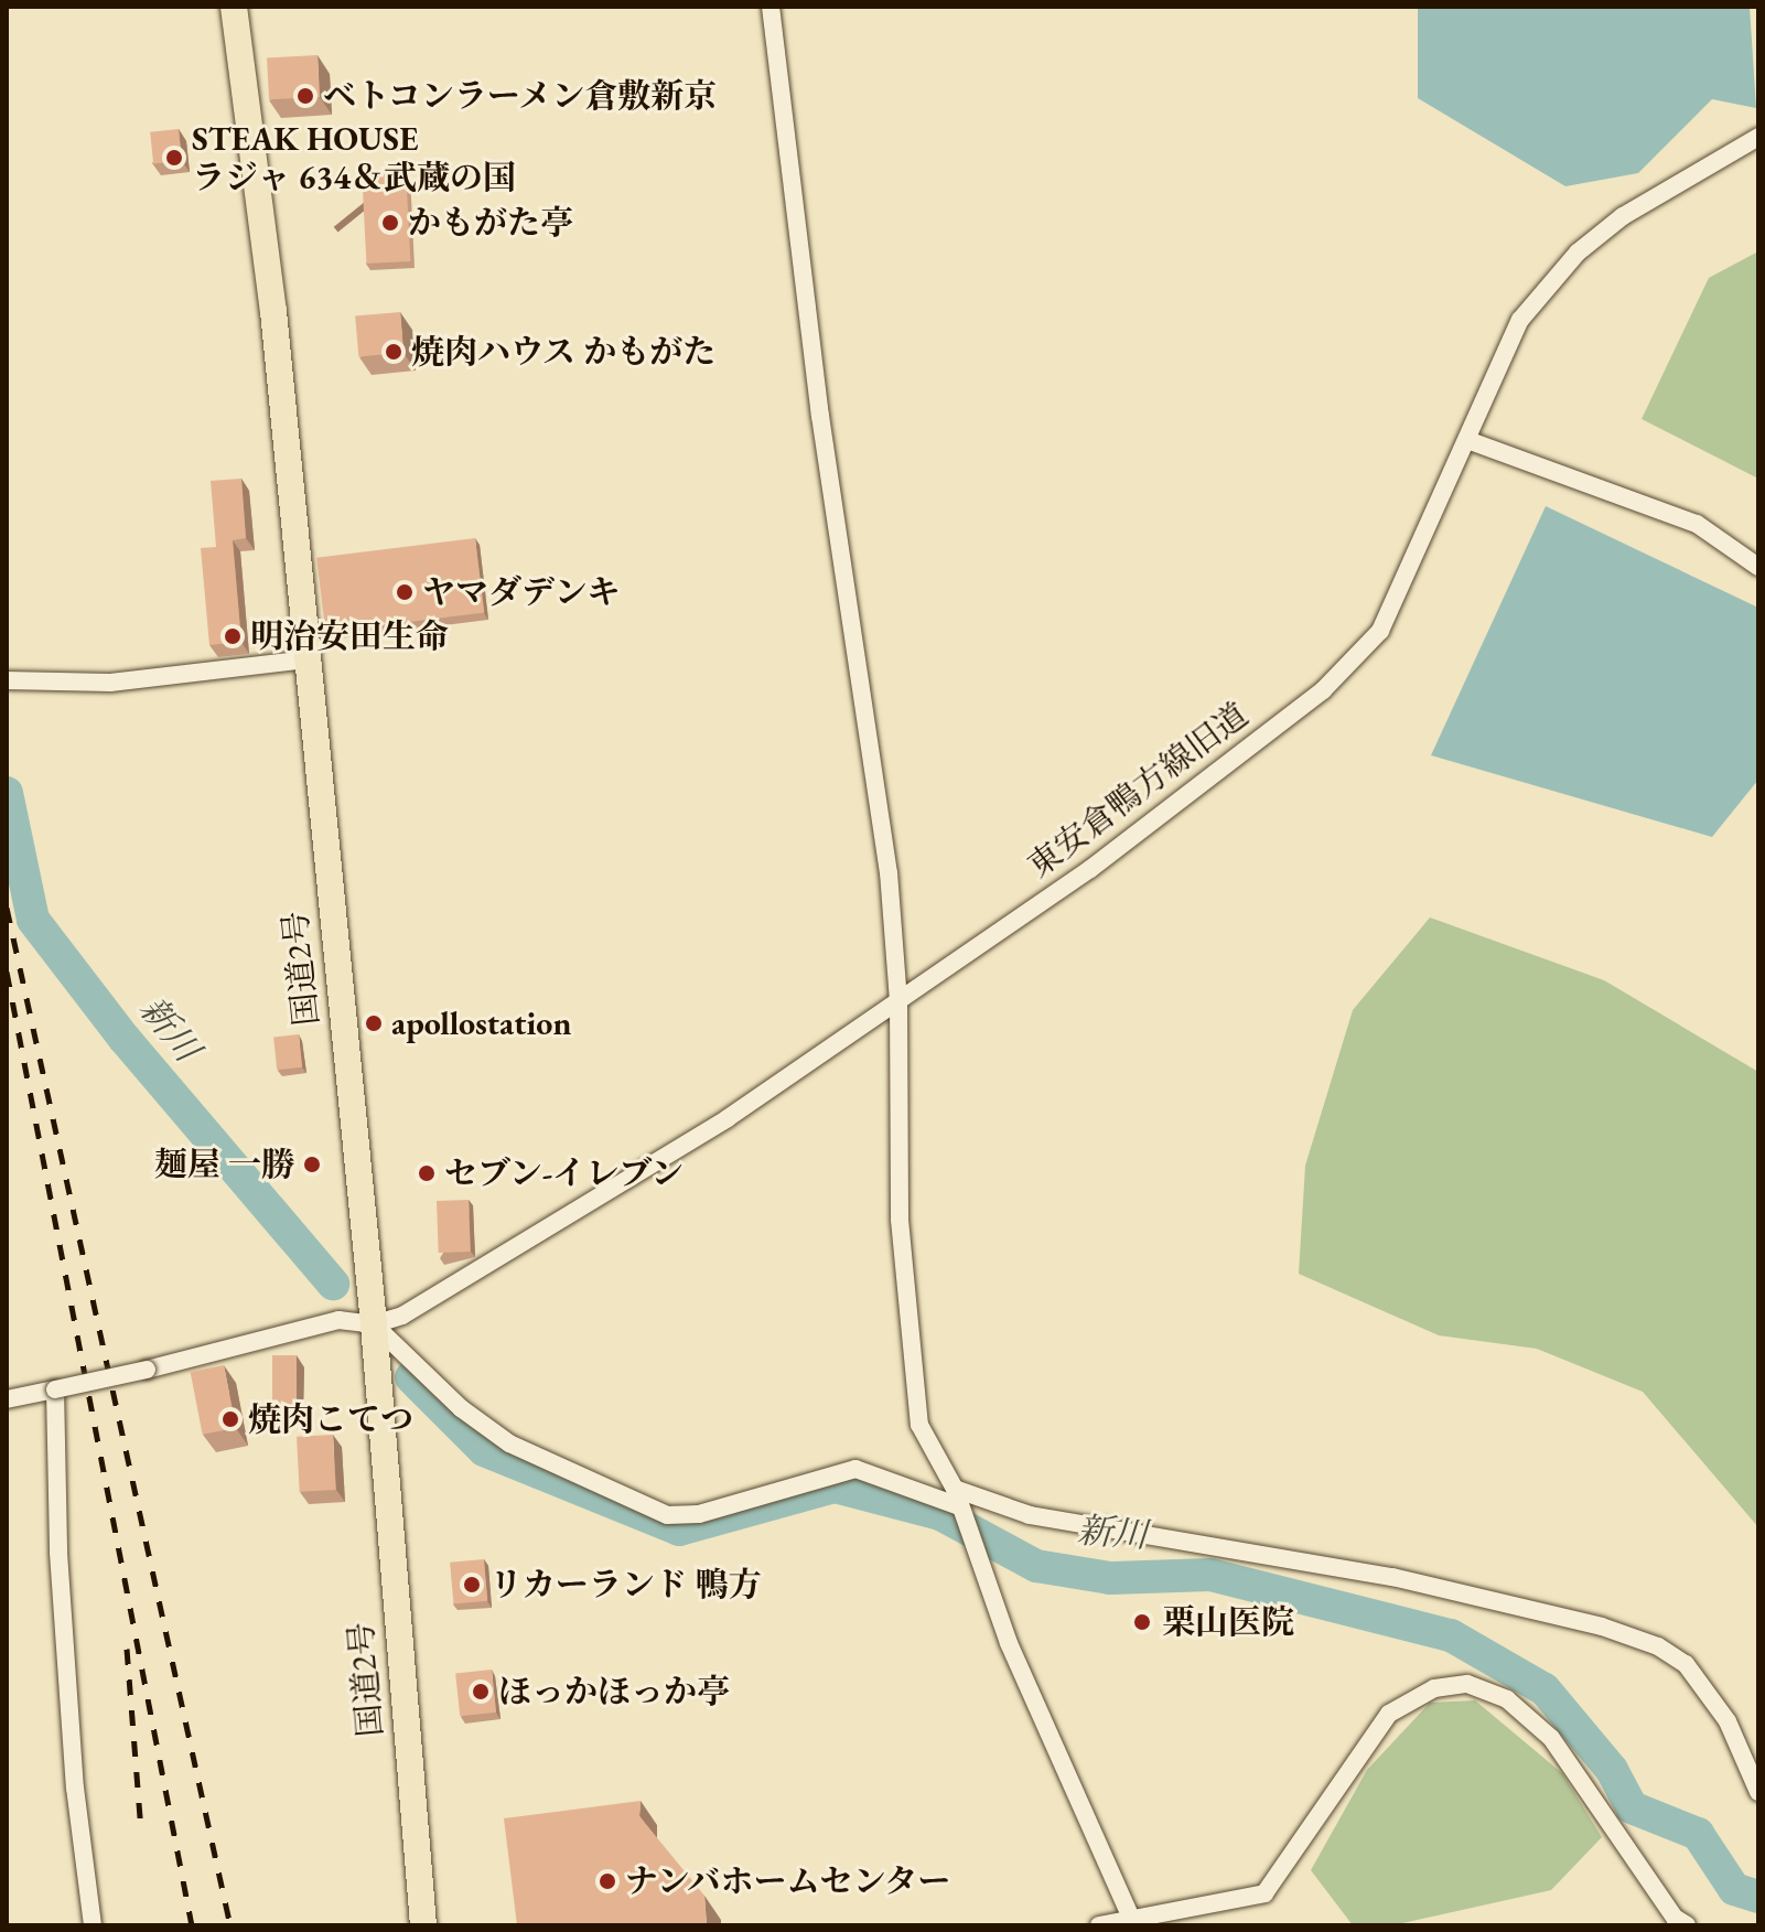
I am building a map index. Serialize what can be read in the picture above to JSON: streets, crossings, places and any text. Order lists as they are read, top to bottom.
{
  "streets": {
    "highway": ["国道2号"],
    "street": ["東安倉鴨方線旧道"]
  },
  "crossings": [
    ["東安倉鴨方線旧道", "国道2号"]
  ],
  "water": ["新川"],
  "places": [
    "ベトコンラーメン倉敷新京",
    "STEAK HOUSE ラジャ 634＆武蔵の国",
    "かもがた亭",
    "焼肉ハウス かもがた",
    "ヤマダデンキ",
    "明治安田生命",
    "apollostation",
    "麺屋 一勝",
    "セブン-イレブン",
    "焼肉こてつ",
    "リカーランド 鴨方",
    "栗山医院",
    "ほっかほっか亭",
    "ナンバホームセンター"
  ]
}
